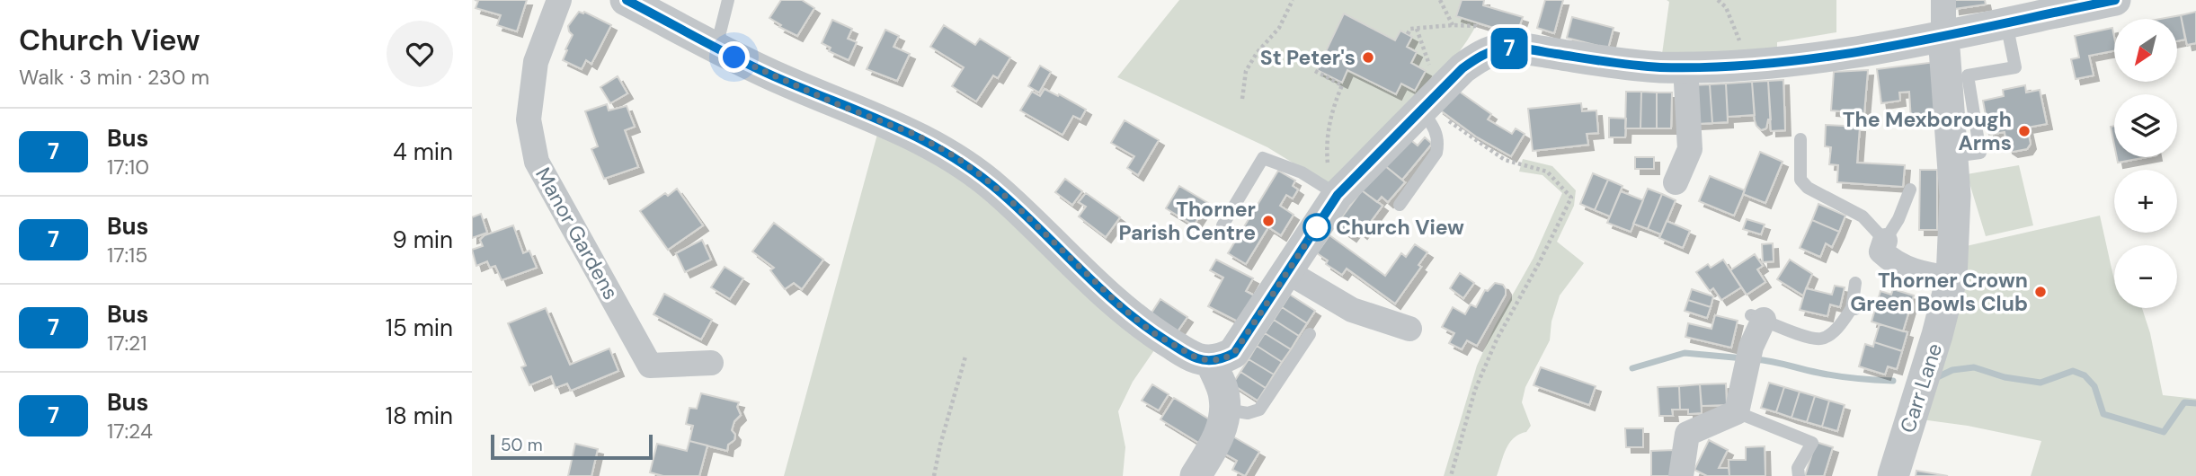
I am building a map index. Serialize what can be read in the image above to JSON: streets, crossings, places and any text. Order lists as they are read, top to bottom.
{
  "streets": {
    "street": ["Manor Gardens", "Carr Lane"]
  },
  "places": [
    "St Peter's",
    "The Mexborough Arms",
    "Thorner Parish Centre",
    "Church View",
    "Thorner Crown Green Bowls Club"
  ],
  "lines": ["bus line 7"],
  "scale_bar": "50 m",
  "north": "bottom left",
  "page": {
    "heading": ["Church View", "Walk · 3 min · 230 m"],
    "on_map": "7",
    "map_buttons": ["+", "−"],
    "list": [
      {
        "mark": "7",
        "name": "Bus",
        "note": "17:10",
        "value": "4 min"
      },
      {
        "mark": "7",
        "name": "Bus",
        "note": "17:15",
        "value": "9 min"
      },
      {
        "mark": "7",
        "name": "Bus",
        "note": "17:21",
        "value": "15 min"
      },
      {
        "mark": "7",
        "name": "Bus",
        "note": "17:24",
        "value": "18 min"
      }
    ],
    "scale": "50 m"
  }
}
